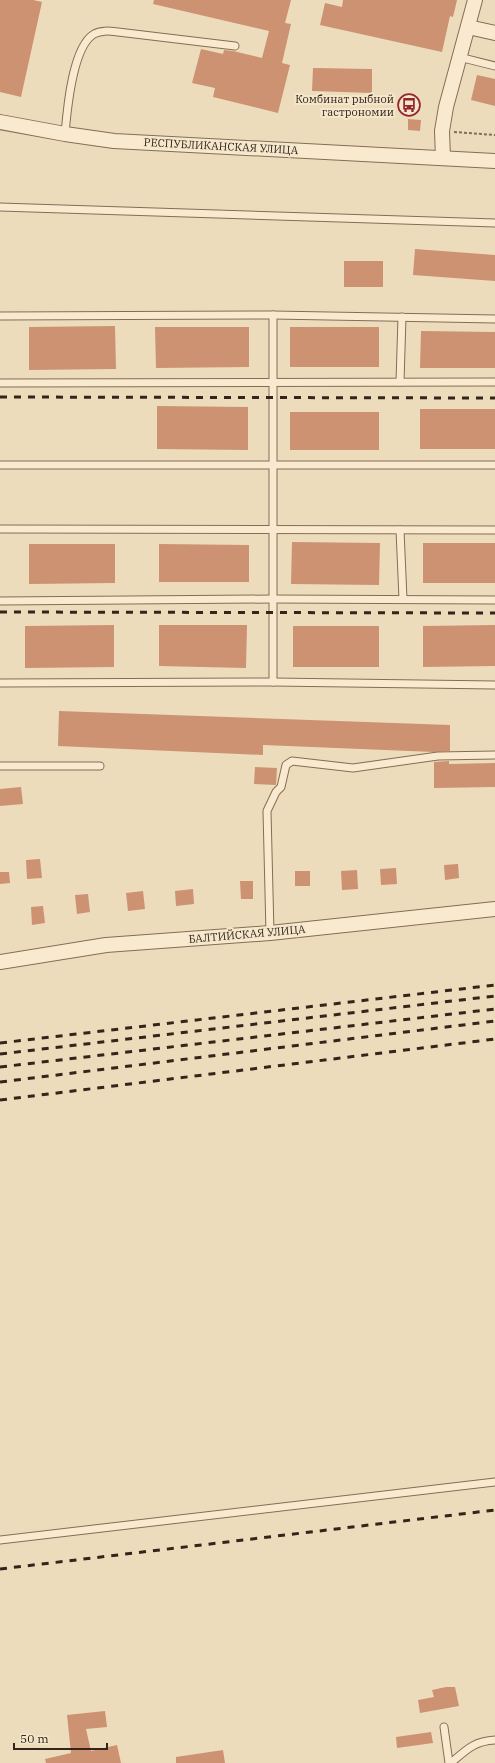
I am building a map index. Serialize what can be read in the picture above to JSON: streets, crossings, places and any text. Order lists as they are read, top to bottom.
{
  "streets": {
    "street": ["РЕСПУБЛИКАНСКАЯ УЛИЦА", "БАЛТИЙСКАЯ УЛИЦА"]
  },
  "places": {
    "bus stop": ["Комбинат рыбной гастрономии"]
  },
  "scale_bar": "50 m"
}
